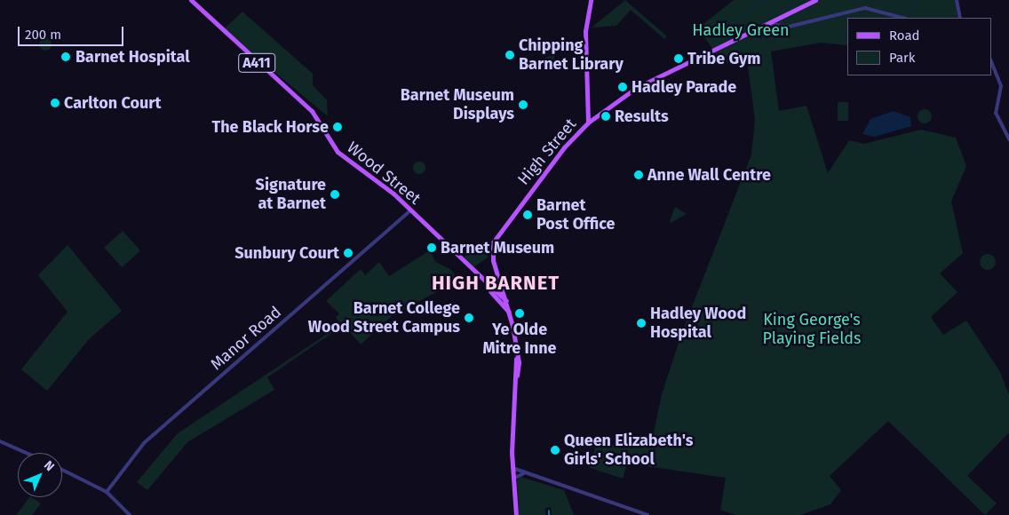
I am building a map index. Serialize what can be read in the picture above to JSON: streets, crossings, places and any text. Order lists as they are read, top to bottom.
{
  "streets": {
    "main road": ["A411", "High Street", "Wood Street"],
    "street": ["Manor Road"]
  },
  "crossings": [
    ["High Street", "Wood Street"],
    ["Wood Street", "Manor Road"]
  ],
  "districts": ["HIGH BARNET"],
  "parks": ["Hadley Green", "King George's Playing Fields"],
  "places": [
    "Chipping Barnet Library",
    "Barnet Hospital",
    "Tribe Gym",
    "Hadley Parade",
    "Carlton Court",
    "Barnet Museum Displays",
    "Results",
    "The Black Horse",
    "Anne Wall Centre",
    "Signature at Barnet",
    "Barnet Post Office",
    "Barnet Museum",
    "Sunbury Court",
    "Ye Olde Mitre Inne",
    "Barnet College Wood Street Campus",
    "Hadley Wood Hospital",
    "Queen Elizabeth's Girls' School"
  ],
  "legend": ["Road", "Park"],
  "scale_bar": "200 m",
  "north": "top right"
}
